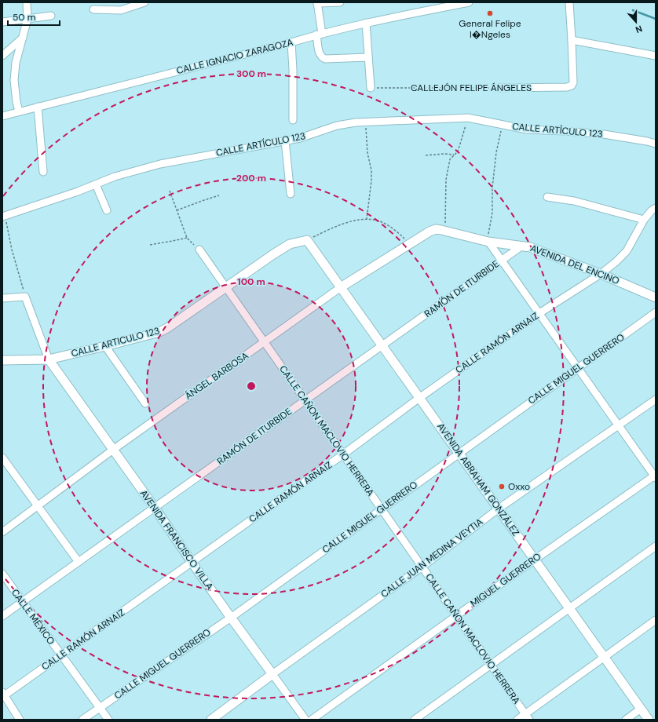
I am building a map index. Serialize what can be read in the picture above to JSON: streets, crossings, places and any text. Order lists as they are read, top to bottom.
{
  "streets": {
    "main road": [
      "AVENIDA DEL ENCINO",
      "CALLE ARTICULO 123",
      "ÁNGEL BARBOSA",
      "AVENIDA ABRAHAM GONZÁLEZ",
      "AVENIDA FRANCISCO VILLA",
      "CALLE JUAN MEDINA VEYTIA"
    ],
    "street": [
      "CALLE IGNACIO ZARAGOZA",
      "CALLEJÓN FELIPE ÁNGELES",
      "CALLE ARTÍCULO 123",
      "RAMÓN DE ITURBIDE",
      "CALLE RAMÓN ARNAIZ",
      "CALLE MIGUEL GUERRERO",
      "CALLE CAÑON MACLOVIO HERRERA",
      "MIGUEL GUERRERO",
      "CALLE MÉXICO"
    ]
  },
  "crossings": [
    ["AVENIDA DEL ENCINO", "RAMÓN DE ITURBIDE"],
    ["AVENIDA DEL ENCINO", "CALLE RAMÓN ARNAIZ"],
    ["AVENIDA DEL ENCINO", "ÁNGEL BARBOSA"],
    ["RAMÓN DE ITURBIDE", "CALLE CAÑON MACLOVIO HERRERA"],
    ["RAMÓN DE ITURBIDE", "AVENIDA ABRAHAM GONZÁLEZ"],
    ["RAMÓN DE ITURBIDE", "AVENIDA FRANCISCO VILLA"],
    ["RAMÓN DE ITURBIDE", "CALLE MÉXICO"],
    ["CALLE ARTICULO 123", "CALLE CAÑON MACLOVIO HERRERA"],
    ["CALLE ARTICULO 123", "AVENIDA ABRAHAM GONZÁLEZ"],
    ["CALLE ARTICULO 123", "AVENIDA FRANCISCO VILLA"],
    ["CALLE RAMÓN ARNAIZ", "CALLE CAÑON MACLOVIO HERRERA"],
    ["CALLE RAMÓN ARNAIZ", "AVENIDA ABRAHAM GONZÁLEZ"],
    ["CALLE RAMÓN ARNAIZ", "AVENIDA FRANCISCO VILLA"],
    ["CALLE RAMÓN ARNAIZ", "CALLE MÉXICO"],
    ["CALLE MIGUEL GUERRERO", "CALLE CAÑON MACLOVIO HERRERA"],
    ["CALLE MIGUEL GUERRERO", "AVENIDA ABRAHAM GONZÁLEZ"],
    ["CALLE MIGUEL GUERRERO", "AVENIDA FRANCISCO VILLA"],
    ["CALLE MIGUEL GUERRERO", "CALLE MÉXICO"],
    ["ÁNGEL BARBOSA", "CALLE CAÑON MACLOVIO HERRERA"],
    ["ÁNGEL BARBOSA", "AVENIDA ABRAHAM GONZÁLEZ"],
    ["ÁNGEL BARBOSA", "AVENIDA FRANCISCO VILLA"],
    ["CALLE CAÑON MACLOVIO HERRERA", "CALLE JUAN MEDINA VEYTIA"],
    ["CALLE CAÑON MACLOVIO HERRERA", "MIGUEL GUERRERO"],
    ["AVENIDA ABRAHAM GONZÁLEZ", "CALLE JUAN MEDINA VEYTIA"],
    ["AVENIDA ABRAHAM GONZÁLEZ", "MIGUEL GUERRERO"],
    ["AVENIDA FRANCISCO VILLA", "CALLE JUAN MEDINA VEYTIA"]
  ],
  "places": ["General Felipe I�Ngeles", "Oxxo"],
  "scale_bar": "50 m",
  "north": "bottom",
  "rings": ["300 m", "200 m", "100 m"]
}
